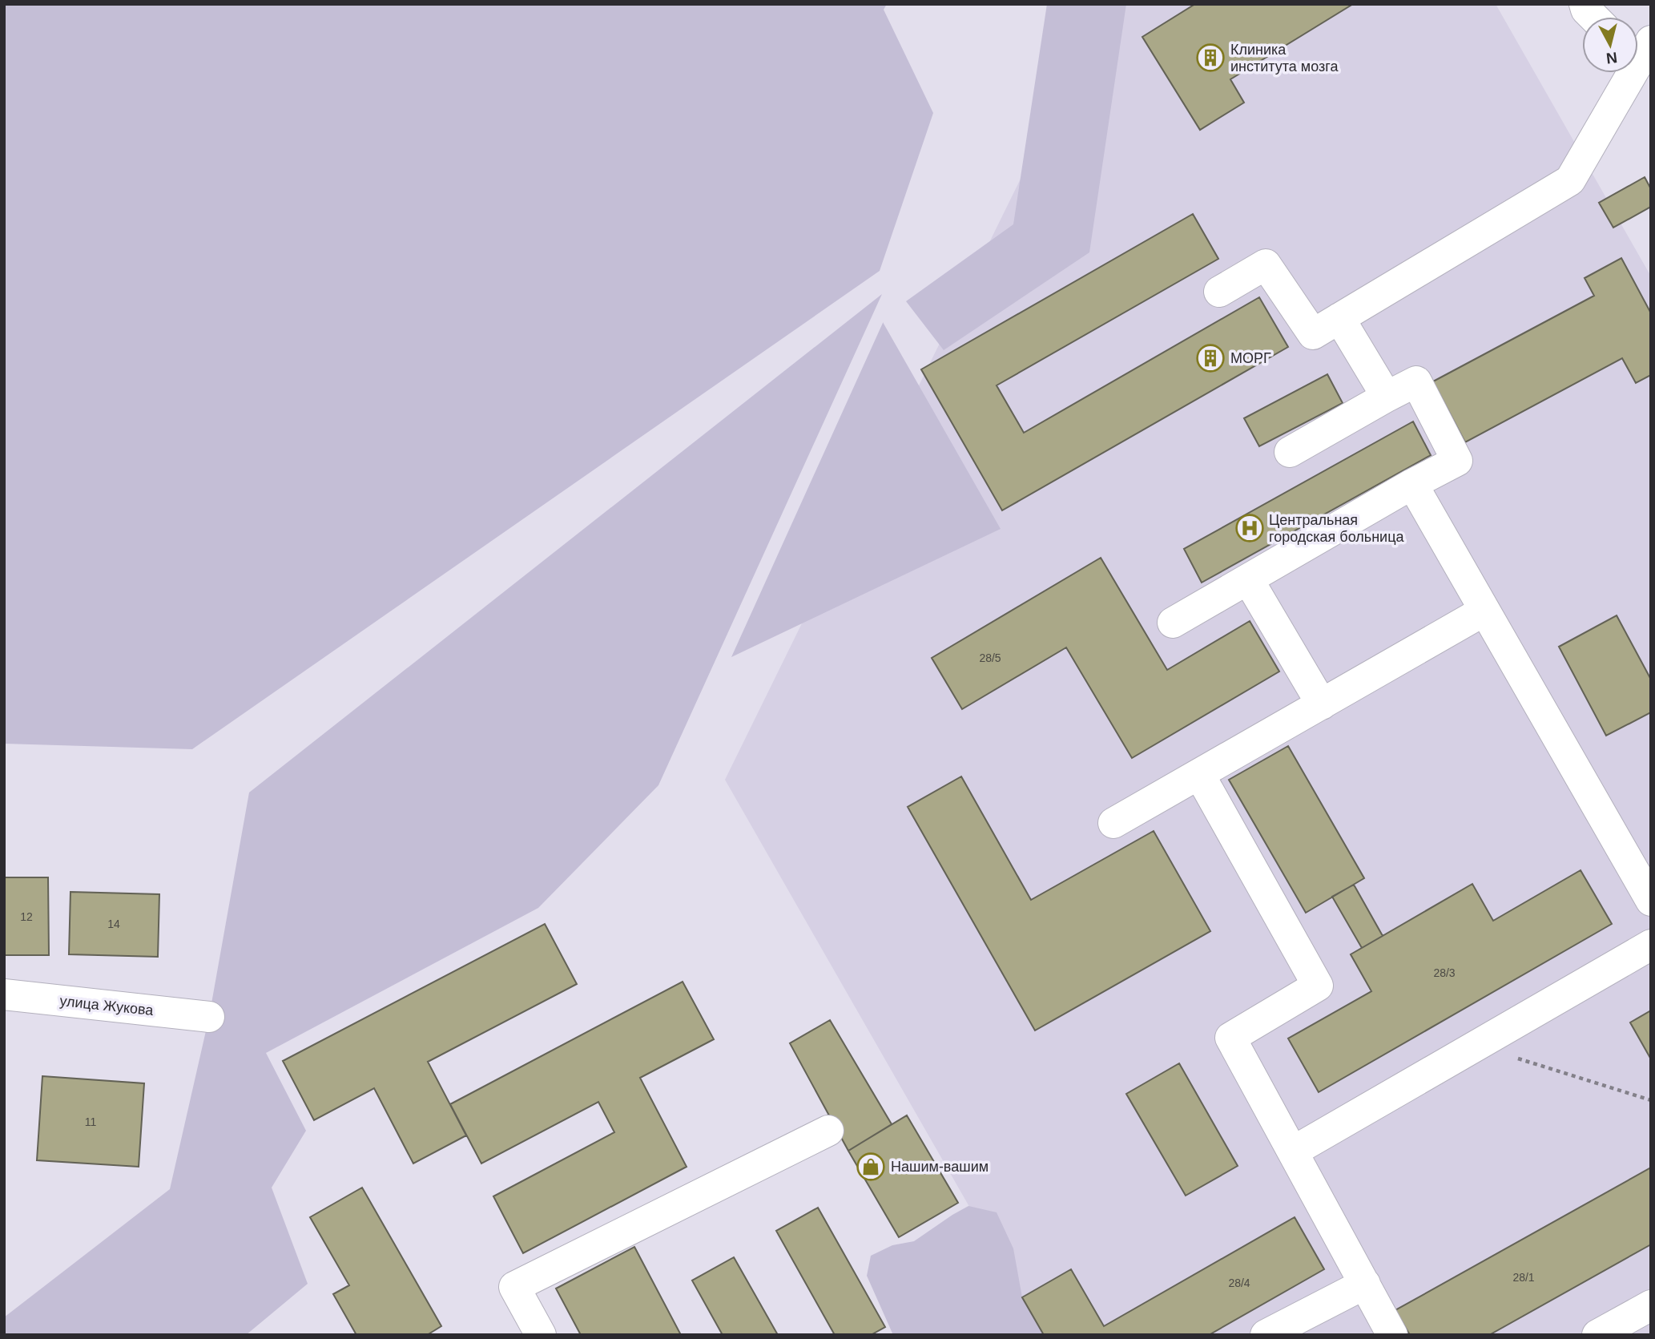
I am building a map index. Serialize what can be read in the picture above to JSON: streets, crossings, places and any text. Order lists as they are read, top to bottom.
{
  "streets": {
    "street": ["улица Жукова"]
  },
  "places": {
    "building": ["Клиника института мозга", "МОРГ"],
    "hospital": ["Центральная городская больница"],
    "shop": ["Нашим-вашим"]
  },
  "house_numbers": [
    "28/5",
    "12",
    "14",
    "28/3",
    "11",
    "28/1",
    "28/4"
  ],
  "north": "bottom"
}
